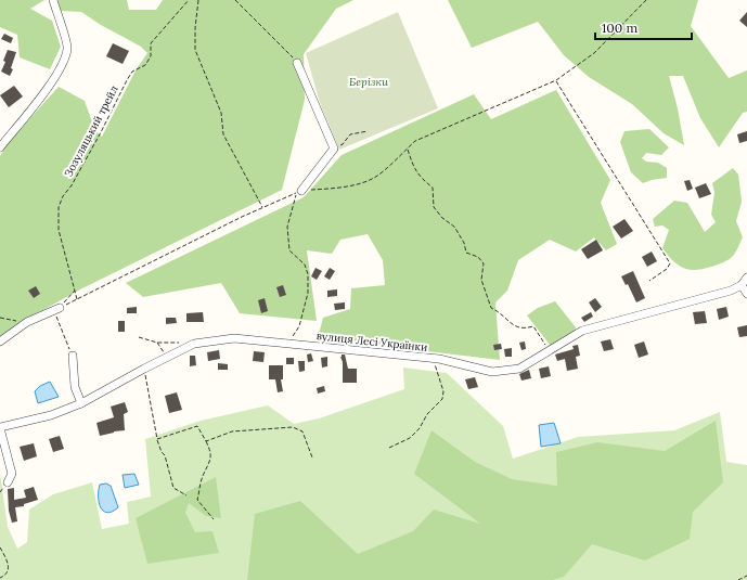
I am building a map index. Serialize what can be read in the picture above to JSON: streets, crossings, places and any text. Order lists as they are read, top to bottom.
{
  "streets": {
    "street": ["вулиця Лесі Українки"],
    "path": ["Зозуляцький трейл"]
  },
  "parks": ["Берізки"],
  "scale_bar": "100 m"
}
